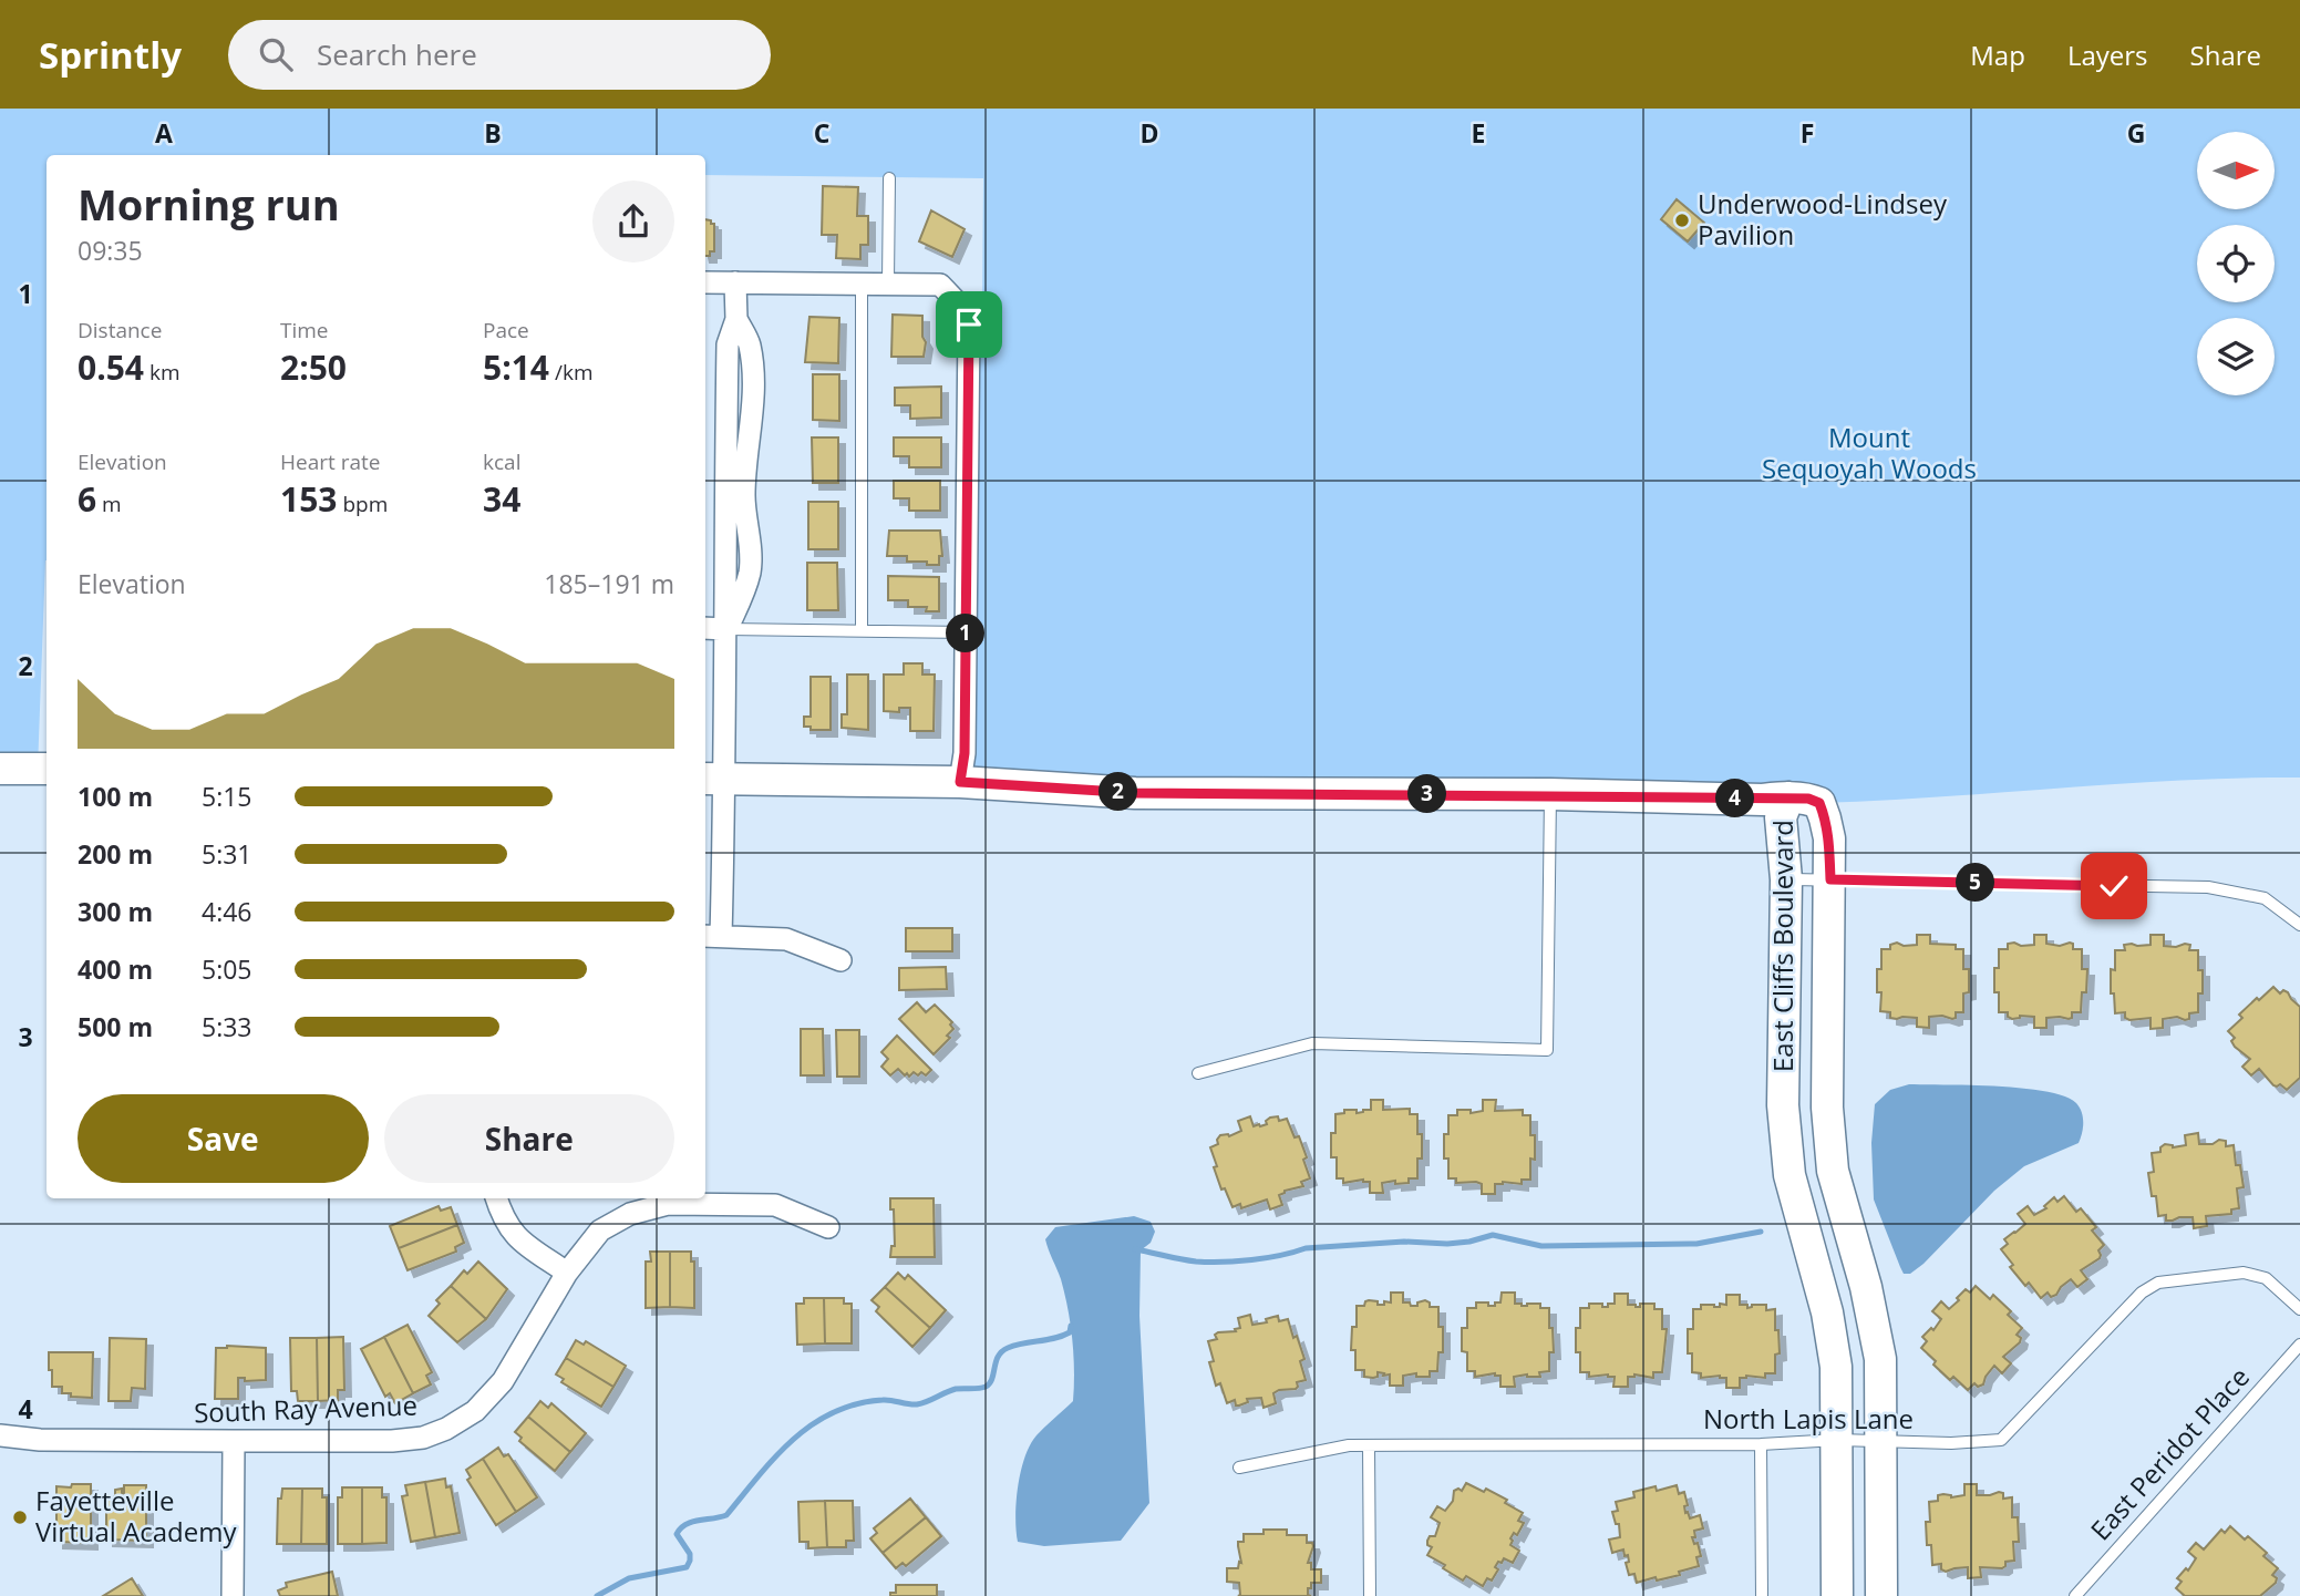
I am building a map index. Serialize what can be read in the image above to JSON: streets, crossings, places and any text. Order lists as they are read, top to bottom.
{
  "streets": {
    "street": ["East Cliffs Boulevard", "South Ray Avenue"],
    "lane": ["North Lapis Lane", "East Peridot Place"]
  },
  "crossings": [
    ["East Cliffs Boulevard", "North Lapis Lane"]
  ],
  "parks": ["Mount Sequoyah Woods"],
  "places": ["Underwood-Lindsey Pavilion", "Fayetteville Virtual Academy"],
  "north": "right",
  "page": {
    "header": "Sprintly",
    "search": "Search here",
    "nav": ["Map", "Layers", "Share"],
    "heading": ["Morning run", "09:35"],
    "stats": [
      ["Distance", "0.54 km"],
      ["Time", "2:50"],
      ["Pace", "5:14 /km"],
      ["Elevation", "6 m"],
      ["Heart rate", "153 bpm"],
      ["kcal", "34"]
    ],
    "chart": ["Elevation", "185–191 m"],
    "pins": [
      "1",
      "2",
      "3",
      "4",
      "5"
    ],
    "list": [
      {
        "name": "100 m",
        "note": "5:15"
      },
      {
        "name": "200 m",
        "note": "5:31"
      },
      {
        "name": "300 m",
        "note": "4:46"
      },
      {
        "name": "400 m",
        "note": "5:05"
      },
      {
        "name": "500 m",
        "note": "5:33"
      }
    ],
    "buttons": ["Save", "Share"]
  },
  "grid": {
    "columns": [
      "A",
      "B",
      "C",
      "D",
      "E",
      "F",
      "G"
    ],
    "rows": [
      "1",
      "2",
      "3",
      "4"
    ]
  }
}
